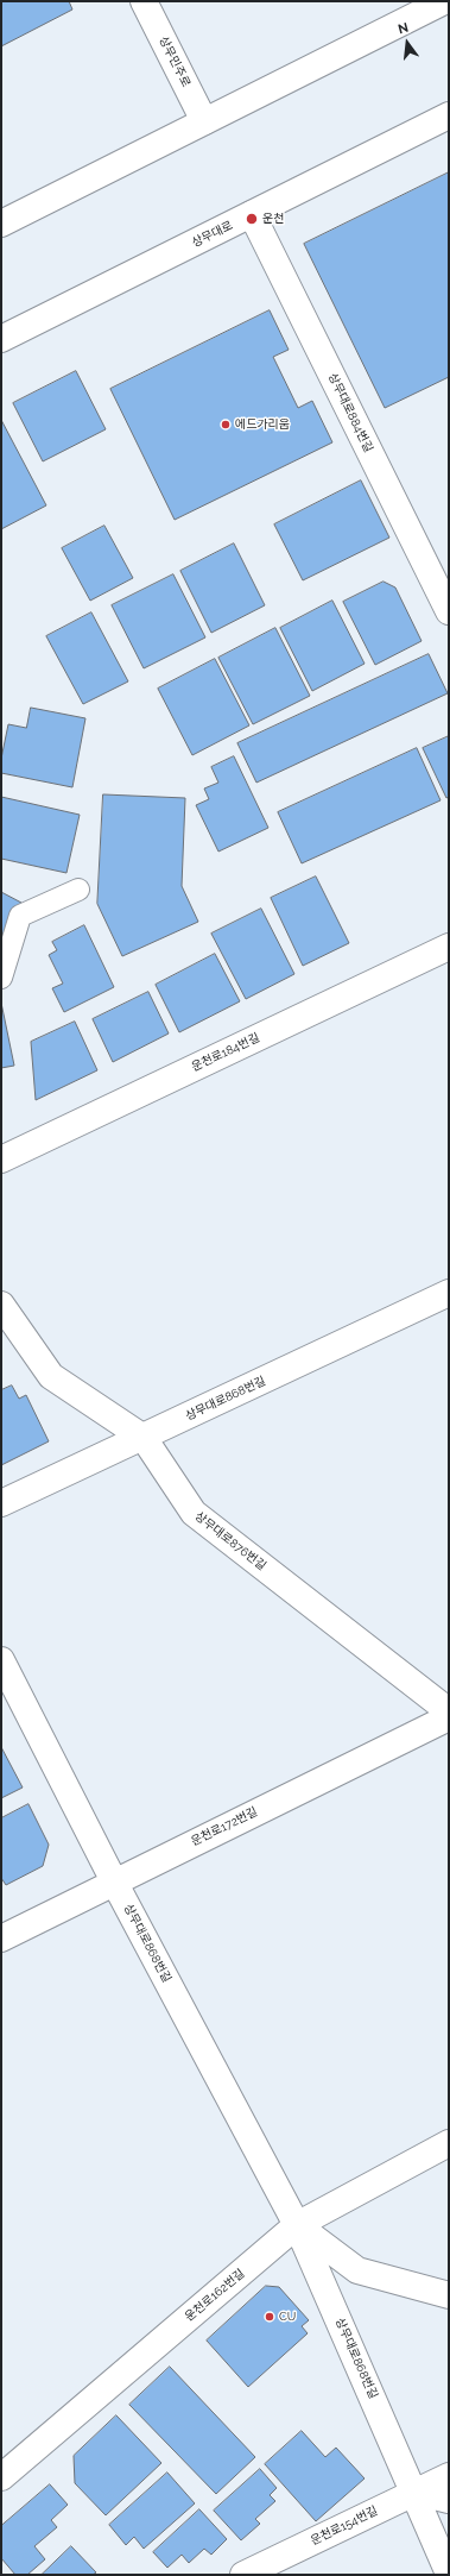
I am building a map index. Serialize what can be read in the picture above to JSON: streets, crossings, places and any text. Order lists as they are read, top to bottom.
{
  "streets": {
    "street": [
      "상무민주로",
      "상무대로",
      "상무대로884번길",
      "운천로184번길",
      "상무대로868번길",
      "상무대로876번길",
      "운천로172번길",
      "운천로162번길",
      "운천로154번길"
    ]
  },
  "crossings": [
    ["상무대로", "상무대로884번길"],
    ["상무대로868번길", "상무대로876번길"],
    ["상무대로868번길", "운천로172번길"],
    ["상무대로868번길", "운천로162번길"],
    ["상무대로868번길", "운천로154번길"]
  ],
  "places": ["운천", "에드가리움", "CU"],
  "north": "top"
}
